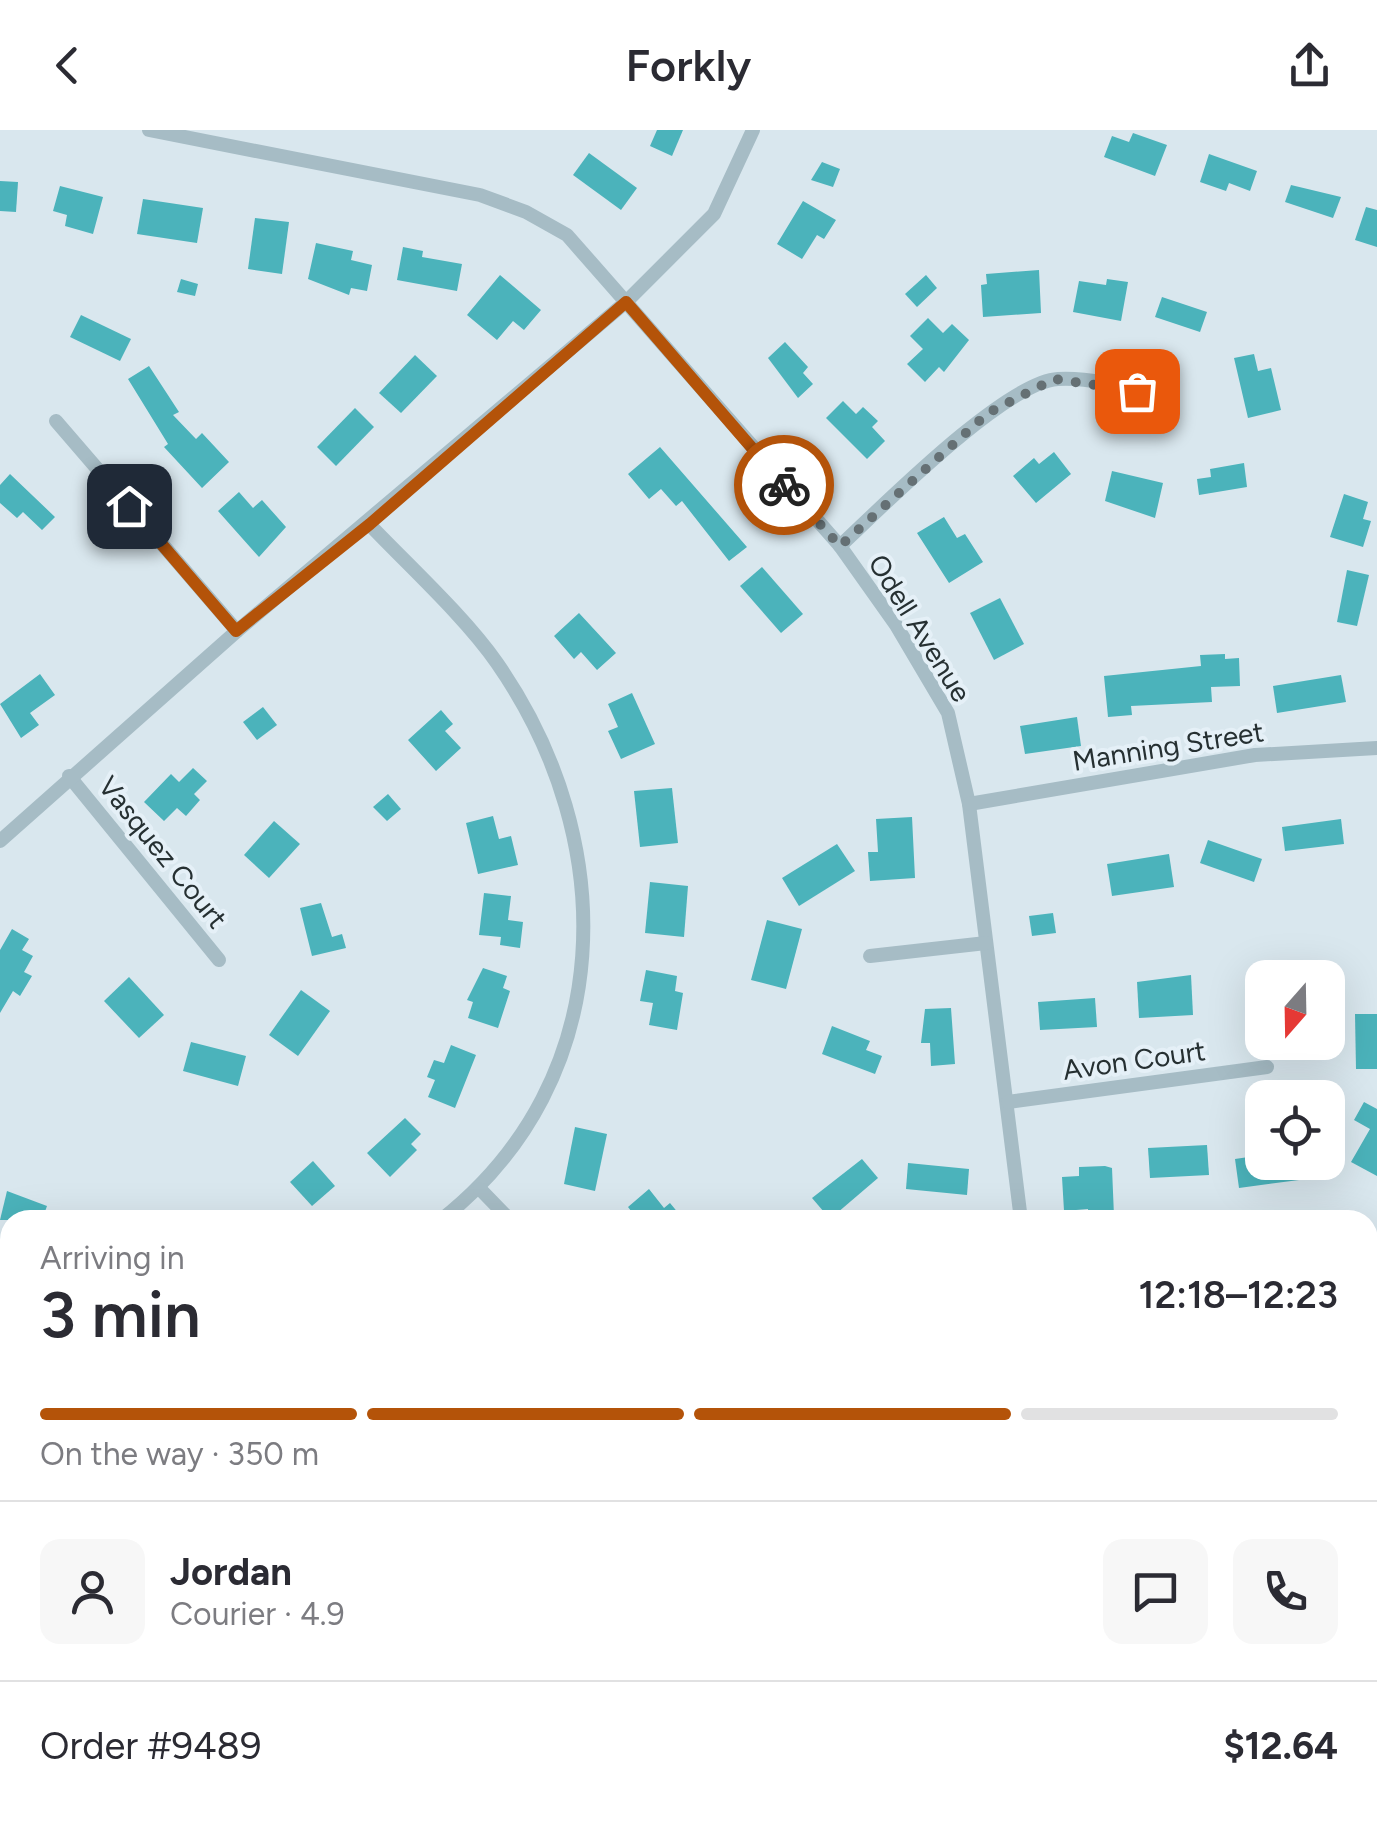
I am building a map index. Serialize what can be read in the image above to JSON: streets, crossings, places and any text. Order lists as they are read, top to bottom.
{
  "streets": {
    "street": [
      "Odell Avenue",
      "Manning Street",
      "Vasquez Court",
      "Avon Court"
    ]
  },
  "crossings": [
    ["Odell Avenue", "Manning Street"],
    ["Odell Avenue", "Avon Court"]
  ],
  "north": "bottom",
  "page": {
    "header": "Forkly",
    "heading": ["3 min", "Arriving in", "12:18–12:23"],
    "panel": [
      "Jordan",
      "Courier · 4.9",
      "Order #9489",
      "$12.64"
    ],
    "bar": "On the way · 350 m"
  }
}
